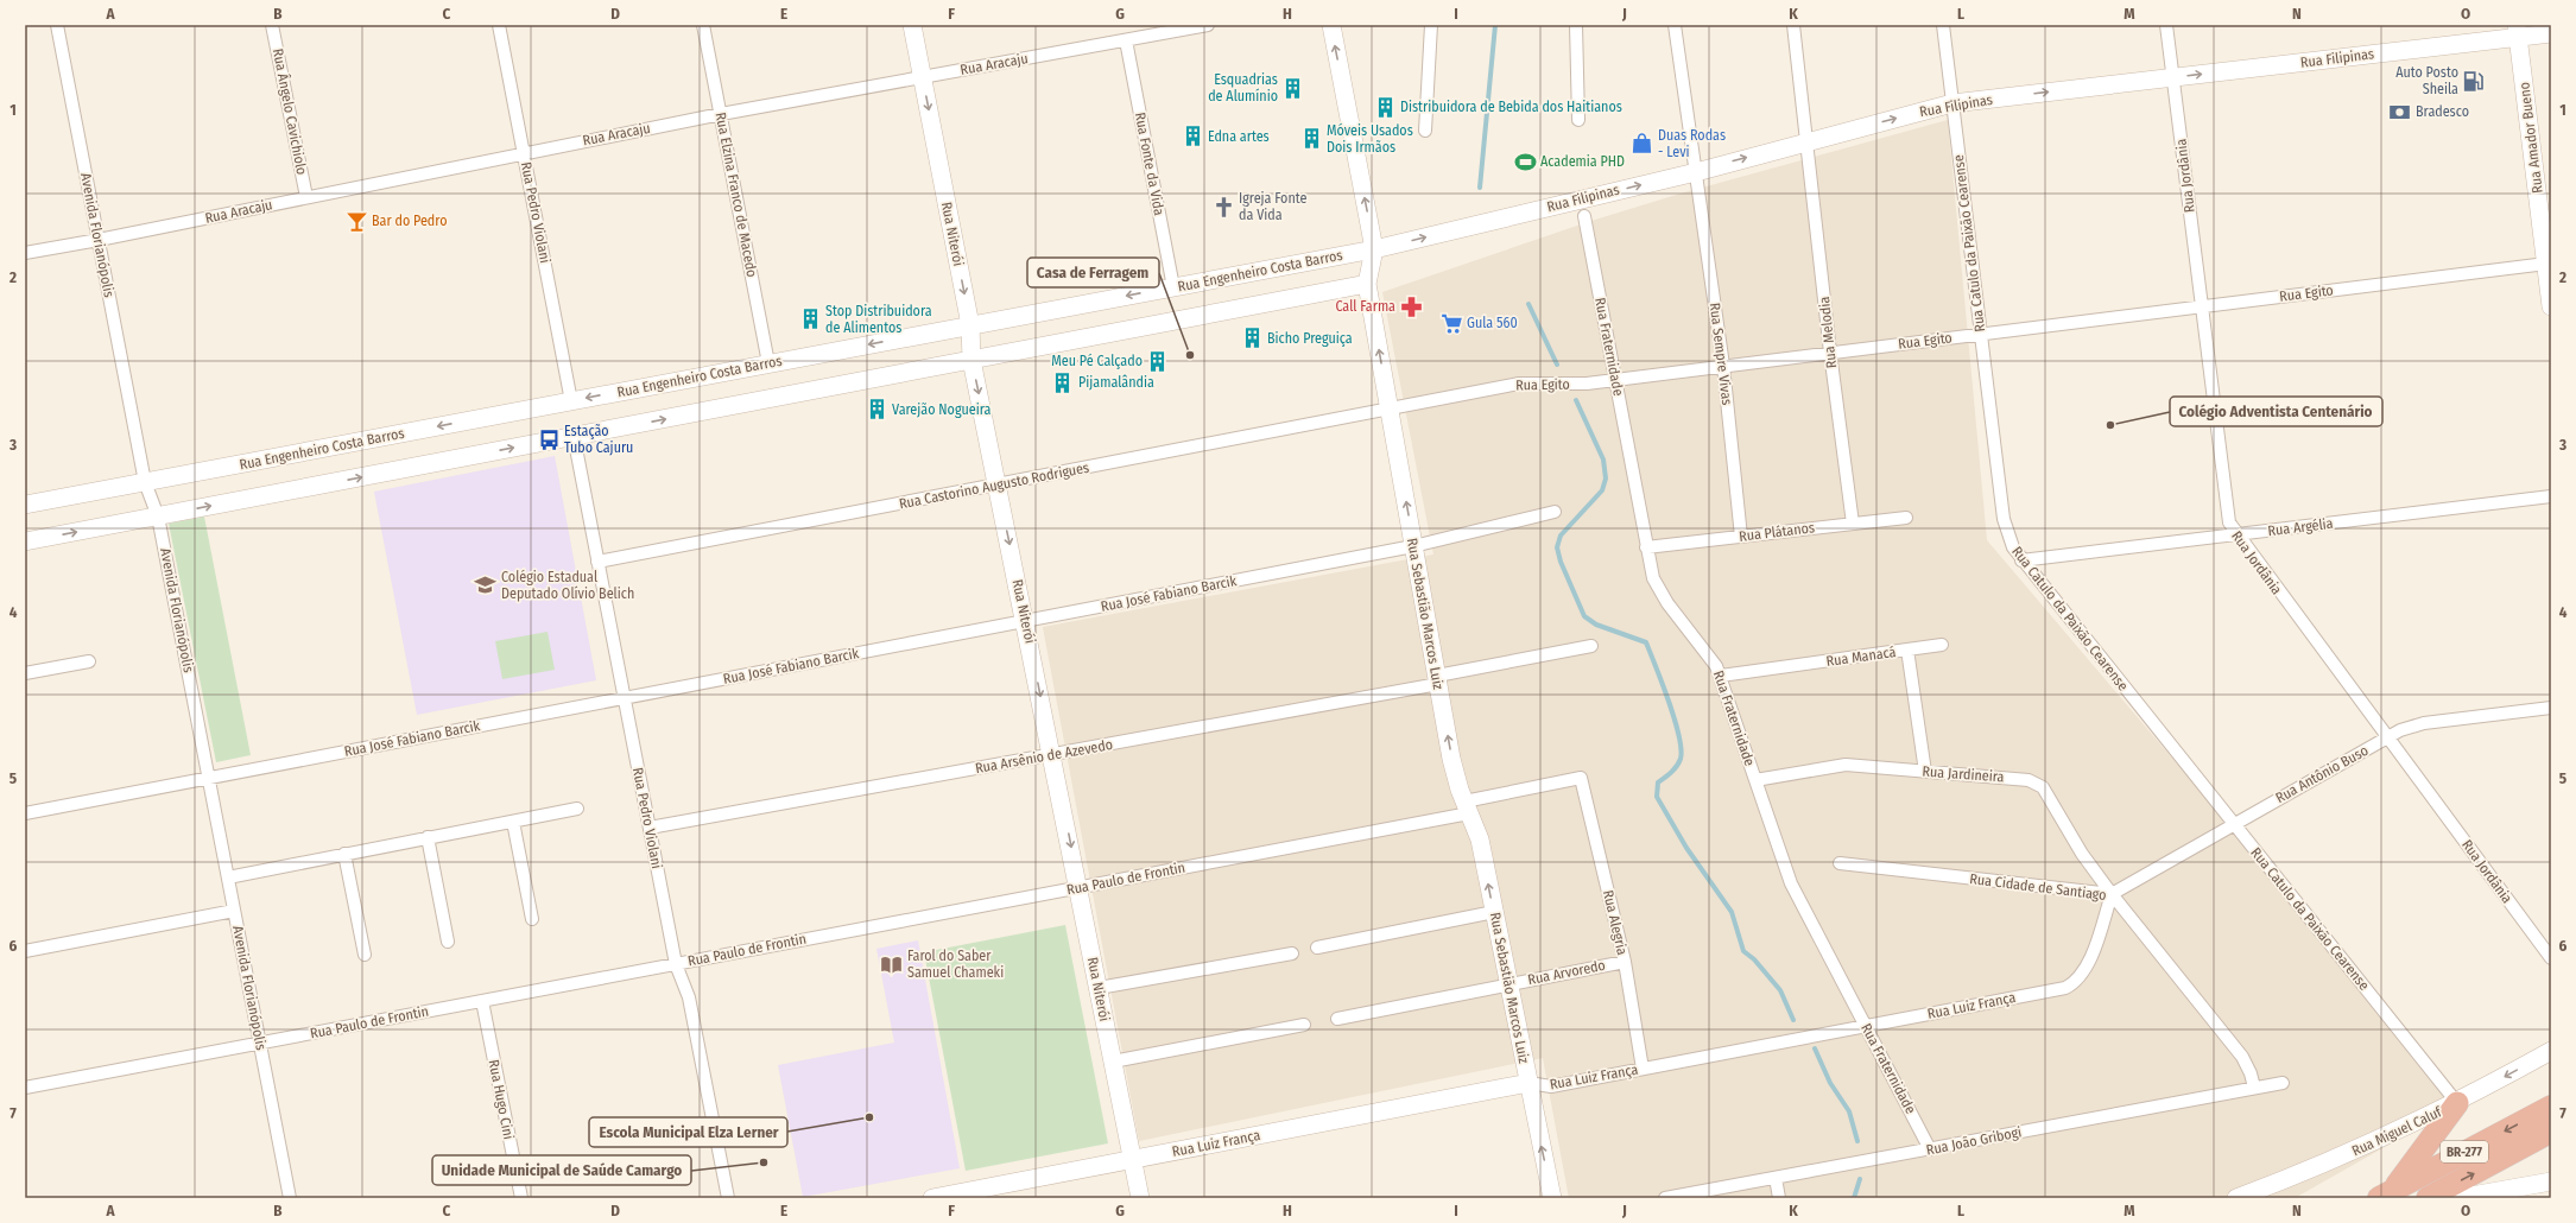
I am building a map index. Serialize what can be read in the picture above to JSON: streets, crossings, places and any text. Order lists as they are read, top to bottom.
{
  "streets": {
    "highway": ["BR-277"],
    "street": [
      "Rua Filipinas",
      "Rua Aracaju",
      "Rua Ângelo Cavichiolo",
      "Rua Amador Bueno",
      "Rua Fonte da Vida",
      "Rua Jordânia",
      "Rua Elzina Franco de Macedo",
      "Rua Pedro Violani",
      "Rua Niterói",
      "Avenida Florianópolis",
      "Rua Catulo da Paixão Cearense",
      "Rua Engenheiro Costa Barros",
      "Rua Egito",
      "Rua Melodia",
      "Rua Fraternidade",
      "Rua Sempre Vivas",
      "Rua Castorino Augusto Rodrigues",
      "Rua Argélia",
      "Rua Plátanos",
      "Rua José Fabiano Barcik",
      "Rua Sebastião Marcos Luiz",
      "Rua Manacá",
      "Rua Arsênio de Azevedo",
      "Rua Jardineira",
      "Rua Antônio Buso",
      "Rua Paulo de Frontin",
      "Rua Cidade de Santiago",
      "Rua Alegria",
      "Rua Arvoredo",
      "Rua Luiz França",
      "Rua Hugo Cini",
      "Rua Miguel Caluf",
      "Rua João Gribogi"
    ]
  },
  "crossings": [
    ["Rua Filipinas", "Rua Amador Bueno"],
    ["Rua Filipinas", "Rua Jordânia"],
    ["Rua Filipinas", "Rua Catulo da Paixão Cearense"],
    ["Rua Filipinas", "Rua Engenheiro Costa Barros"],
    ["Rua Filipinas", "Rua Melodia"],
    ["Rua Filipinas", "Rua Sempre Vivas"],
    ["Rua Filipinas", "Rua Sebastião Marcos Luiz"],
    ["Rua Aracaju", "Rua Ângelo Cavichiolo"],
    ["Rua Aracaju", "Rua Fonte da Vida"],
    ["Rua Aracaju", "Rua Elzina Franco de Macedo"],
    ["Rua Aracaju", "Rua Pedro Violani"],
    ["Rua Aracaju", "Rua Niterói"],
    ["Rua Aracaju", "Avenida Florianópolis"],
    ["Rua Amador Bueno", "Rua Egito"],
    ["Rua Fonte da Vida", "Rua Engenheiro Costa Barros"],
    ["Rua Jordânia", "Rua Egito"],
    ["Rua Jordânia", "Rua Argélia"],
    ["Rua Jordânia", "Rua Antônio Buso"],
    ["Rua Elzina Franco de Macedo", "Rua Engenheiro Costa Barros"],
    ["Rua Pedro Violani", "Rua Engenheiro Costa Barros"],
    ["Rua Pedro Violani", "Rua Castorino Augusto Rodrigues"],
    ["Rua Pedro Violani", "Rua José Fabiano Barcik"],
    ["Rua Pedro Violani", "Rua Arsênio de Azevedo"],
    ["Rua Pedro Violani", "Rua Paulo de Frontin"],
    ["Rua Niterói", "Rua Engenheiro Costa Barros"],
    ["Rua Niterói", "Rua Castorino Augusto Rodrigues"],
    ["Rua Niterói", "Rua José Fabiano Barcik"],
    ["Rua Niterói", "Rua Arsênio de Azevedo"],
    ["Rua Niterói", "Rua Paulo de Frontin"],
    ["Rua Niterói", "Rua Luiz França"],
    ["Avenida Florianópolis", "Rua Engenheiro Costa Barros"],
    ["Avenida Florianópolis", "Rua José Fabiano Barcik"],
    ["Avenida Florianópolis", "Rua Paulo de Frontin"],
    ["Rua Catulo da Paixão Cearense", "Rua Egito"],
    ["Rua Catulo da Paixão Cearense", "Rua Argélia"],
    ["Rua Catulo da Paixão Cearense", "Rua Antônio Buso"],
    ["Rua Catulo da Paixão Cearense", "Rua Miguel Caluf"],
    ["Rua Engenheiro Costa Barros", "Rua Sebastião Marcos Luiz"],
    ["Rua Egito", "Rua Melodia"],
    ["Rua Egito", "Rua Fraternidade"],
    ["Rua Egito", "Rua Sempre Vivas"],
    ["Rua Egito", "Rua Castorino Augusto Rodrigues"],
    ["Rua Egito", "Rua Sebastião Marcos Luiz"],
    ["Rua Melodia", "Rua Plátanos"],
    ["Rua Fraternidade", "Rua Plátanos"],
    ["Rua Fraternidade", "Rua Manacá"],
    ["Rua Fraternidade", "Rua Jardineira"],
    ["Rua Fraternidade", "Rua Luiz França"],
    ["Rua Fraternidade", "Rua João Gribogi"],
    ["Rua Sempre Vivas", "Rua Plátanos"],
    ["Rua Castorino Augusto Rodrigues", "Rua Sebastião Marcos Luiz"],
    ["Rua José Fabiano Barcik", "Rua Sebastião Marcos Luiz"],
    ["Rua Sebastião Marcos Luiz", "Rua Arsênio de Azevedo"],
    ["Rua Sebastião Marcos Luiz", "Rua Paulo de Frontin"],
    ["Rua Sebastião Marcos Luiz", "Rua Arvoredo"],
    ["Rua Sebastião Marcos Luiz", "Rua Luiz França"],
    ["Rua Manacá", "Rua Jardineira"],
    ["Rua Jardineira", "Rua Antônio Buso"],
    ["Rua Jardineira", "Rua Cidade de Santiago"],
    ["Rua Jardineira", "Rua Luiz França"],
    ["Rua Antônio Buso", "Rua Cidade de Santiago"],
    ["Rua Antônio Buso", "Rua Luiz França"],
    ["Rua Paulo de Frontin", "Rua Alegria"],
    ["Rua Paulo de Frontin", "Rua Hugo Cini"],
    ["Rua Cidade de Santiago", "Rua Luiz França"],
    ["Rua Cidade de Santiago", "Rua João Gribogi"],
    ["Rua Alegria", "Rua Arvoredo"],
    ["Rua Alegria", "Rua Luiz França"]
  ],
  "one_way": ["Rua Filipinas", "Rua Niterói", "Rua Sebastião Marcos Luiz"],
  "places": {
    "fuel station": ["Auto Posto Sheila"],
    "building": [
      "Esquadrias de Alumínio",
      "Distribuidora de Bebida dos Haitianos",
      "Edna artes",
      "Móveis Usados Dois Irmãos",
      "Stop Distribuidora de Alimentos",
      "Bicho Preguiça",
      "Meu Pé Calçado",
      "Pijamalândia",
      "Varejão Nogueira"
    ],
    "bank": ["Bradesco"],
    "shop": ["Duas Rodas - Levi"],
    "sports": ["Academia PHD"],
    "church": ["Igreja Fonte da Vida"],
    "bar": ["Bar do Pedro"],
    "pharmacy": ["Call Farma"],
    "supermarket": ["Gula 560"],
    "other": [
      "Casa de Ferragem",
      "Colégio Adventista Centenário",
      "Escola Municipal Elza Lerner",
      "Unidade Municipal de Saúde Camargo"
    ],
    "bus stop": ["Estação Tubo Cajuru"],
    "school or university": ["Colégio Estadual Deputado Olívio Belich"],
    "library": ["Farol do Saber Samuel Chameki"]
  },
  "grid": {
    "columns": [
      "A",
      "B",
      "C",
      "D",
      "E",
      "F",
      "G",
      "H",
      "I",
      "J",
      "K",
      "L",
      "M",
      "N",
      "O"
    ],
    "rows": [
      "1",
      "2",
      "3",
      "4",
      "5",
      "6",
      "7"
    ]
  }
}
